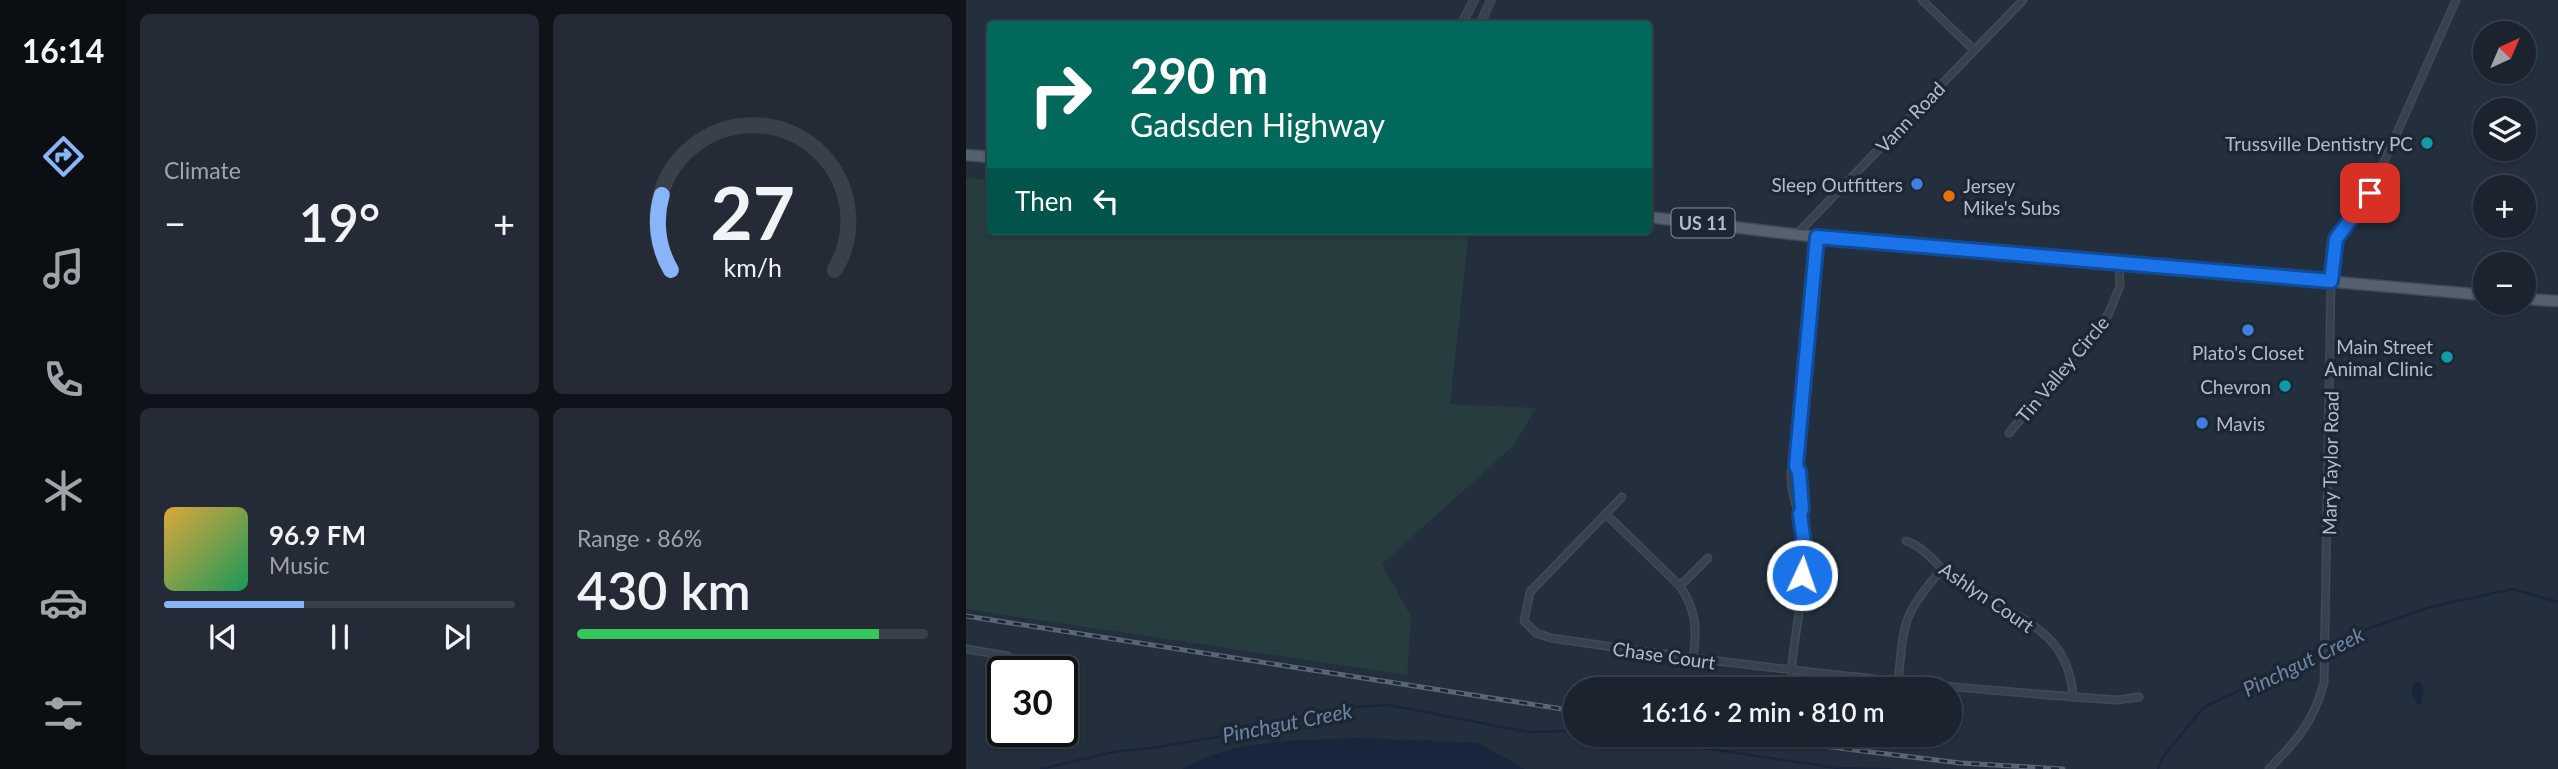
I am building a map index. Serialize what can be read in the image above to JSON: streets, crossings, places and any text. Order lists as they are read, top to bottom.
{
  "streets": {
    "main road": ["US 11"],
    "street": [
      "Vann Road",
      "Tin Valley Circle",
      "Mary Taylor Road",
      "Ashlyn Court",
      "Chase Court"
    ]
  },
  "crossings": [
    ["Vann Road", "US 11"],
    ["US 11", "Tin Valley Circle"],
    ["US 11", "Mary Taylor Road"],
    ["Ashlyn Court", "Chase Court"]
  ],
  "water": ["Pinchgut Creek"],
  "places": [
    "Trussville Dentistry PC",
    "Sleep Outfitters",
    "Jersey Mike's Subs",
    "Plato's Closet",
    "Main Street Animal Clinic",
    "Chevron",
    "Mavis"
  ],
  "north": "top right",
  "page": {
    "tabs": "16:14",
    "tile": [
      "Climate",
      ["Range · 86%", "430 km"]
    ],
    "map_buttons": ["+", "−"],
    "turn": ["290 m", "Gadsden Highway"],
    "then": "Then",
    "heat": ["−", "19°", "+"],
    "song": ["96.9 FM", "Music"],
    "limit": "30",
    "trip": "16:16 · 2 min · 810 m",
    "gauge": ["27", "km/h"]
  }
}
